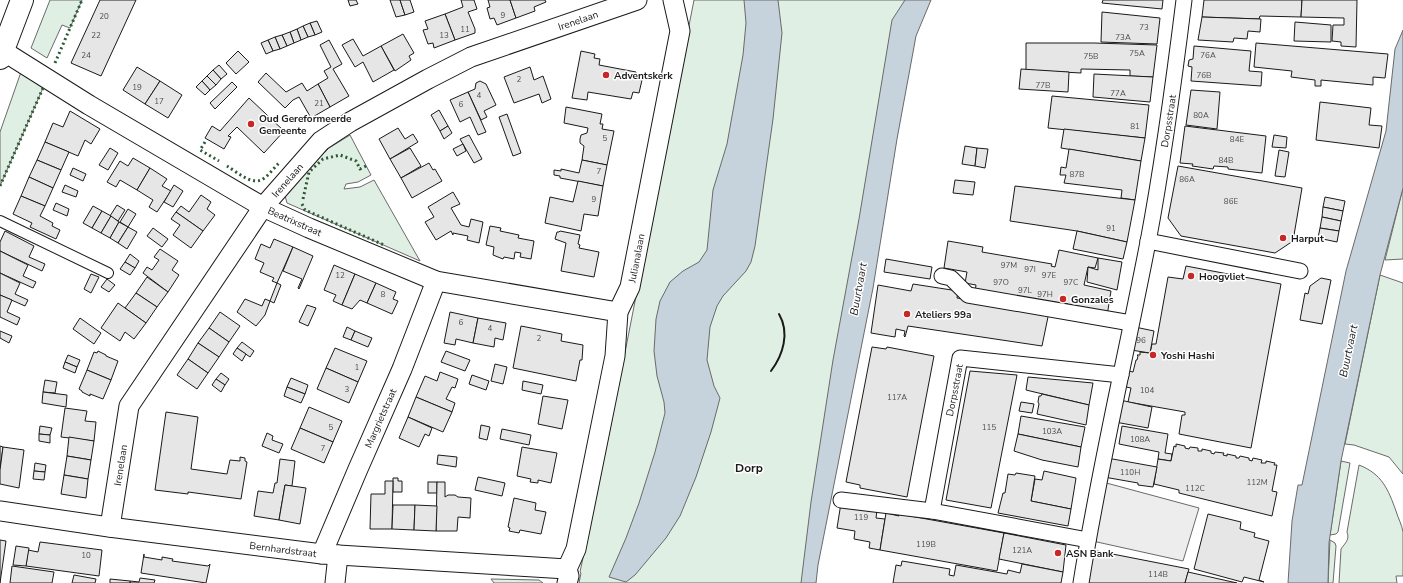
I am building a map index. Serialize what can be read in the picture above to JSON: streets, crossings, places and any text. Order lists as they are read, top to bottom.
{
  "streets": {
    "street": [
      "Irenelaan",
      "Dorpsstraat",
      "Beatrixstraat",
      "Julianalaan",
      "Margrietstraat",
      "Bernhardstraat"
    ]
  },
  "crossings": [
    ["Irenelaan", "Beatrixstraat"],
    ["Irenelaan", "Bernhardstraat"],
    ["Beatrixstraat", "Julianalaan"],
    ["Beatrixstraat", "Margrietstraat"],
    ["Julianalaan", "Bernhardstraat"],
    ["Margrietstraat", "Bernhardstraat"]
  ],
  "districts": ["Dorp"],
  "water": ["Buurtvaart"],
  "places": [
    "Adventskerk",
    "Oud Gereformeerde Gemeente",
    "Harput",
    "Hoogvliet",
    "Gonzales",
    "Ateliers 99a",
    "Yoshi Hashi",
    "ASN Bank"
  ],
  "house_numbers": [
    "9",
    "20",
    "73",
    "11",
    "22",
    "13",
    "73A",
    "75A",
    "24",
    "76A",
    "75B",
    "76B",
    "2",
    "77B",
    "19",
    "77A",
    "4",
    "17",
    "21",
    "6",
    "80A",
    "81",
    "5",
    "84E",
    "84B",
    "7",
    "87B",
    "86A",
    "9",
    "86E",
    "91",
    "97M",
    "97I",
    "12",
    "97E",
    "97O",
    "97C",
    "97L",
    "8",
    "97H",
    "6",
    "4",
    "2",
    "96",
    "1",
    "3",
    "104",
    "117A",
    "5",
    "115",
    "103A",
    "108A",
    "7",
    "110H",
    "112M",
    "112C",
    "119",
    "119B",
    "121A",
    "10",
    "114B"
  ]
}
